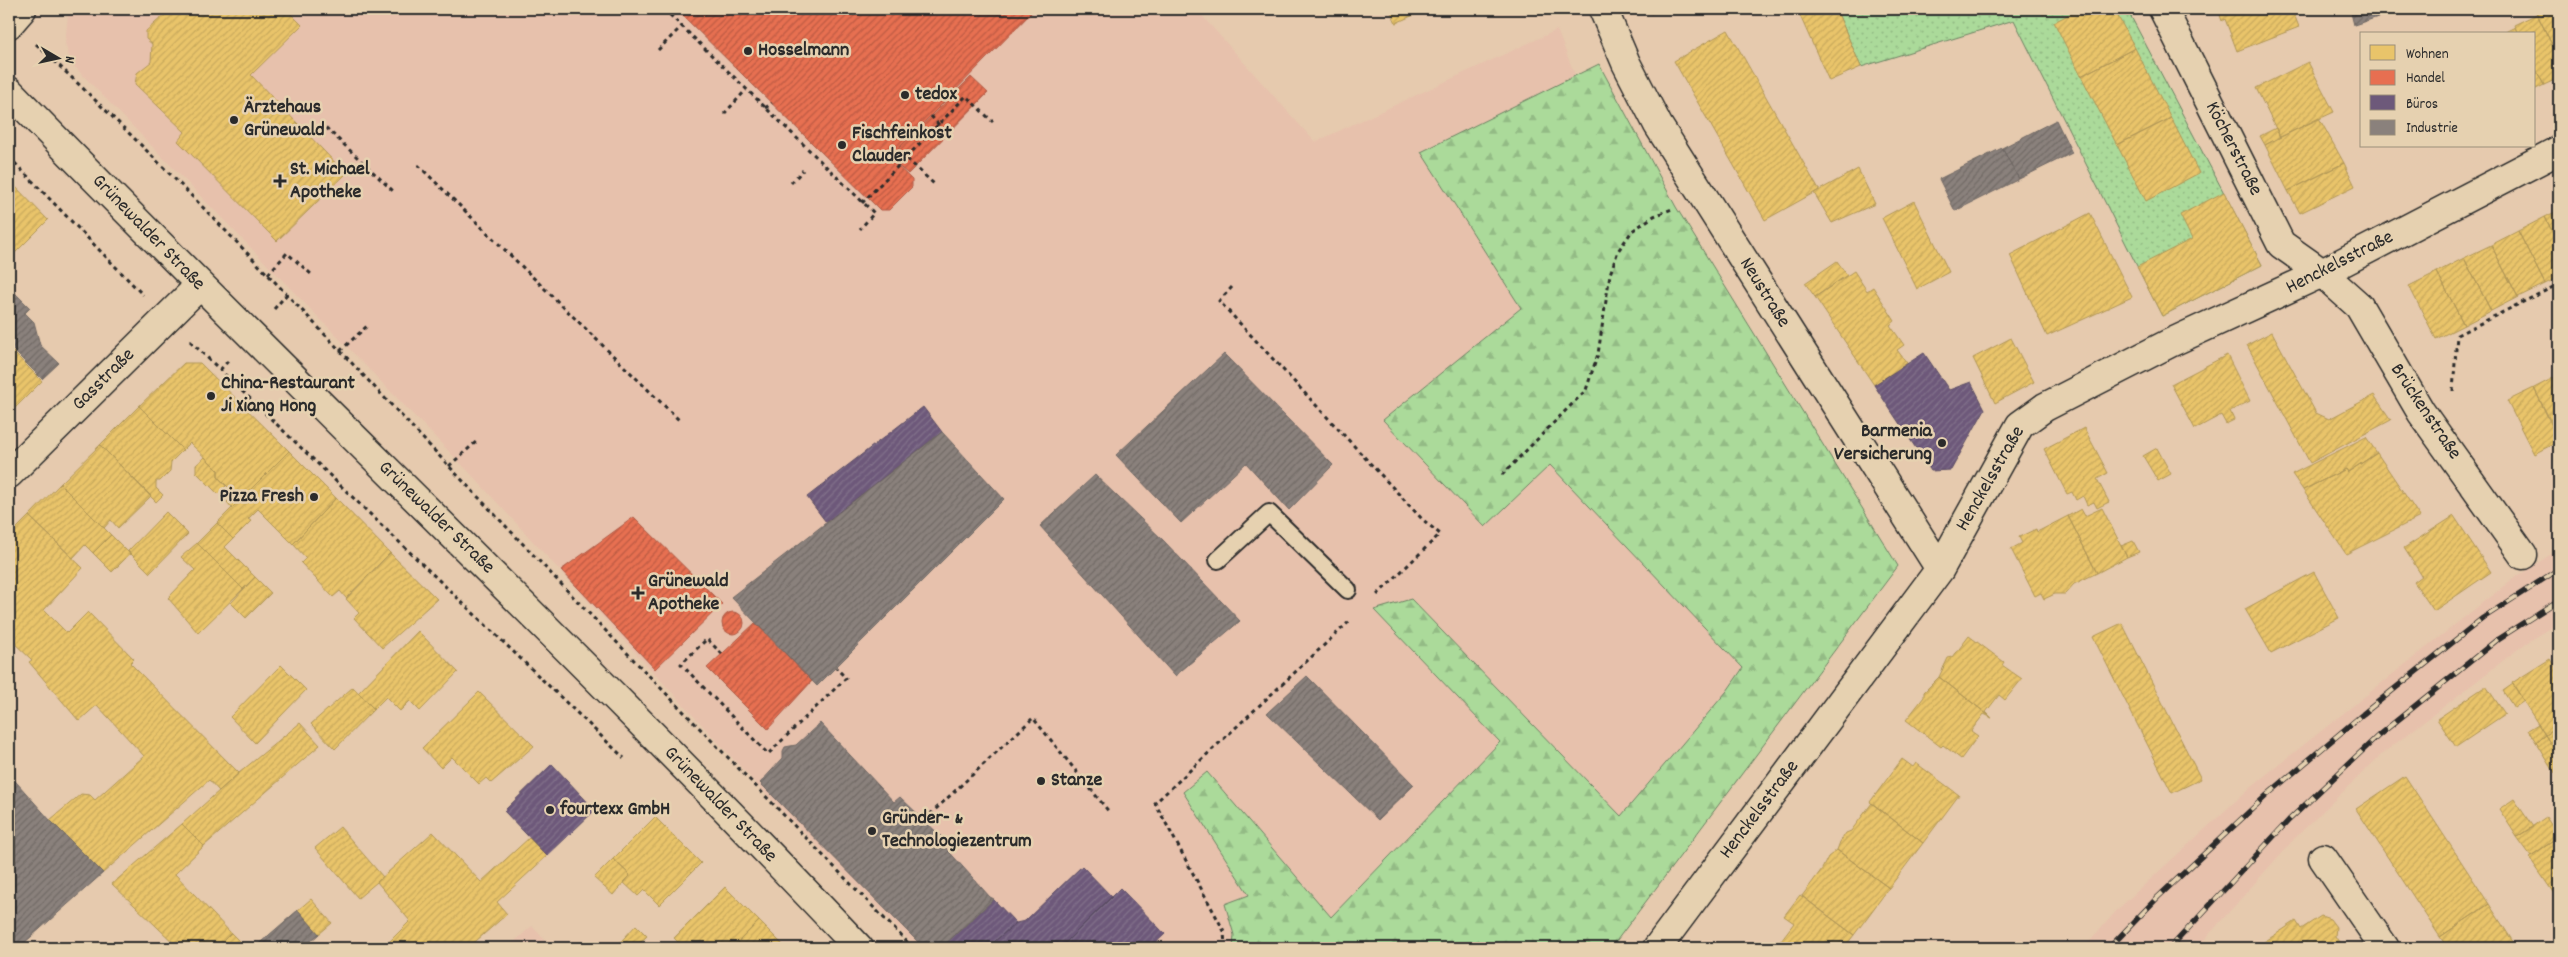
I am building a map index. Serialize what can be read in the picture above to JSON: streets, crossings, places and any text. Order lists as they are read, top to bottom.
{
  "streets": {
    "street": [
      "Köcherstraße",
      "Grünewalder Straße",
      "Henckelsstraße",
      "Neustraße",
      "Gasstraße",
      "Brückenstraße"
    ]
  },
  "crossings": [
    ["Köcherstraße", "Henckelsstraße"],
    ["Köcherstraße", "Brückenstraße"],
    ["Grünewalder Straße", "Gasstraße"],
    ["Henckelsstraße", "Neustraße"],
    ["Henckelsstraße", "Brückenstraße"]
  ],
  "places": {
    "other": [
      "Hosselmann",
      "tedox",
      "Ärztehaus Grünewald",
      "Fischfeinkost Clauder",
      "China-Restaurant Ji Xiang Hong",
      "Barmenia Versicherung",
      "Pizza Fresh",
      "Stanze",
      "fourtexx GmbH",
      "Gründer- & Technologiezentrum"
    ],
    "health": ["St. Michael Apotheke", "Grünewald Apotheke"]
  },
  "legend": [
    "Wohnen",
    "Handel",
    "Büros",
    "Industrie"
  ],
  "north": "right"
}
